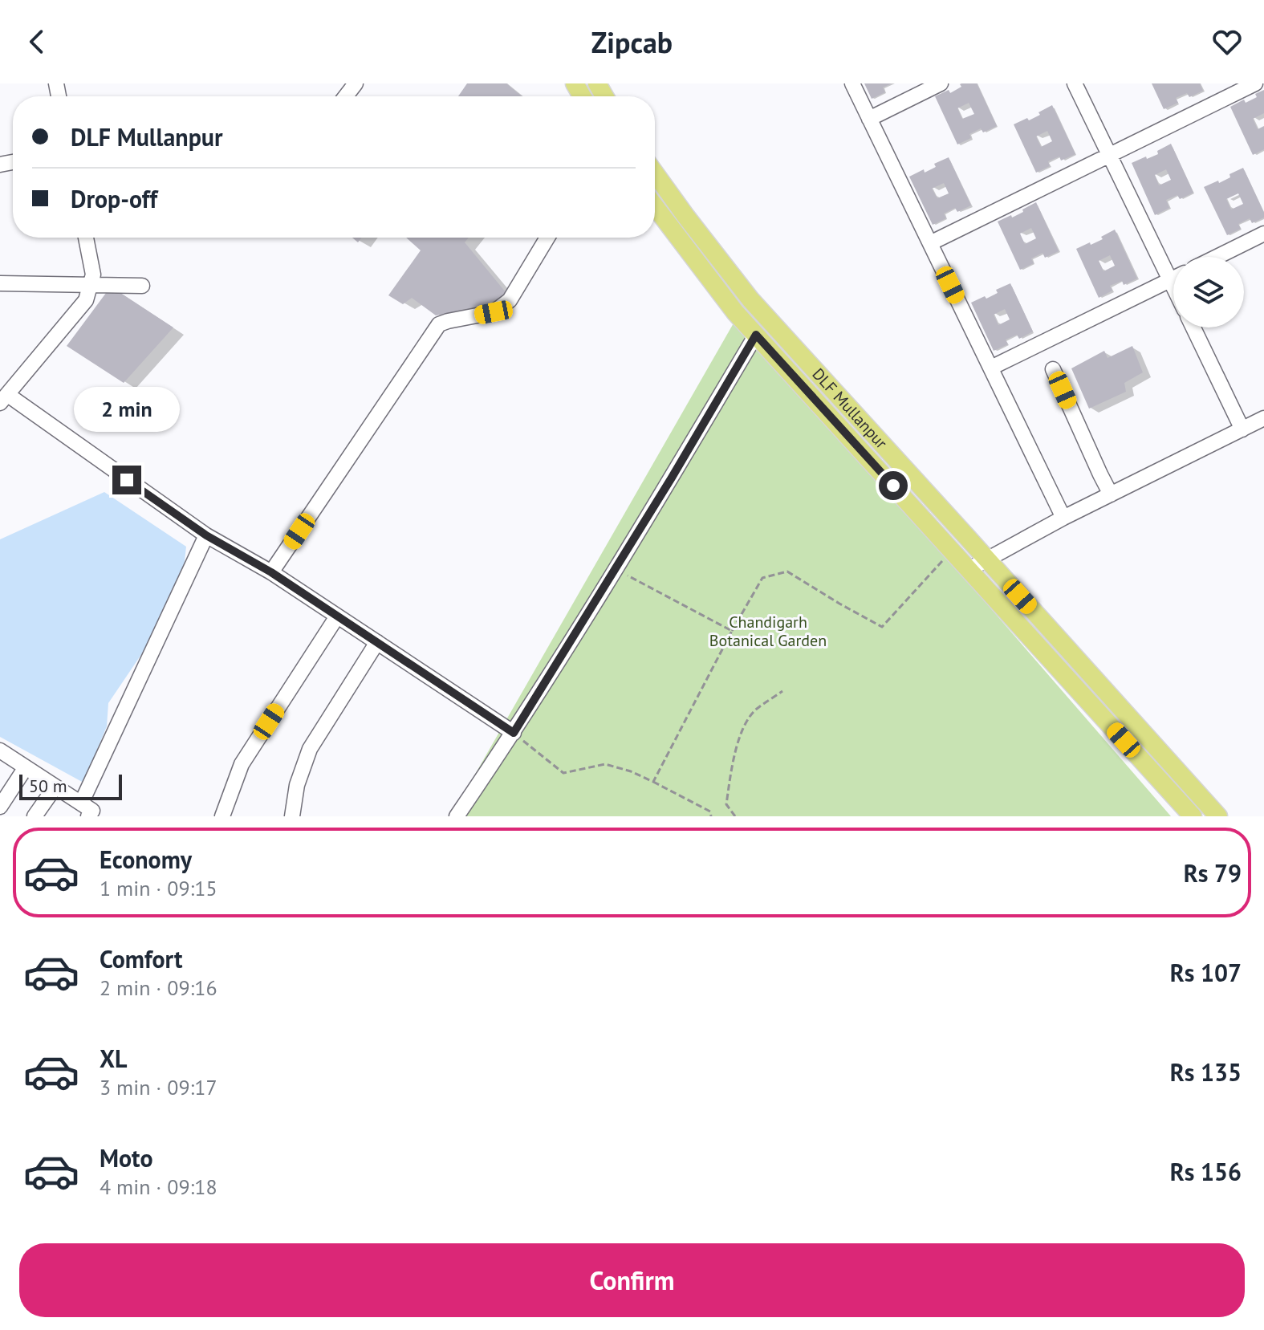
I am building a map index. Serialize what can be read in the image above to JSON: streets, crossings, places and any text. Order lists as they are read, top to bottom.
{
  "streets": {
    "main road": ["DLF Mullanpur"]
  },
  "parks": ["Chandigarh Botanical Garden"],
  "scale_bar": "50 m",
  "page": {
    "header": "Zipcab",
    "banner": ["DLF Mullanpur", "Drop-off"],
    "bubble": "2 min",
    "scale": "50 m",
    "list": [
      {
        "name": "Economy",
        "note": "1 min · 09:15",
        "value": "Rs 79"
      },
      {
        "name": "Comfort",
        "note": "2 min · 09:16",
        "value": "Rs 107"
      },
      {
        "name": "XL",
        "note": "3 min · 09:17",
        "value": "Rs 135"
      },
      {
        "name": "Moto",
        "note": "4 min · 09:18",
        "value": "Rs 156"
      }
    ],
    "buttons": "Confirm"
  }
}
